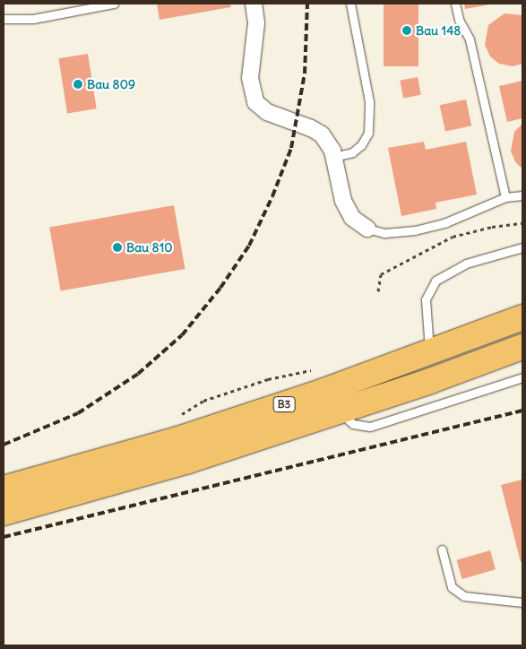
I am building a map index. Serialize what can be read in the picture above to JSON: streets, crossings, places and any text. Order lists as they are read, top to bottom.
{
  "streets": {
    "main road": ["B3"]
  },
  "places": ["Bau 148", "Bau 809", "Bau 810"]
}
